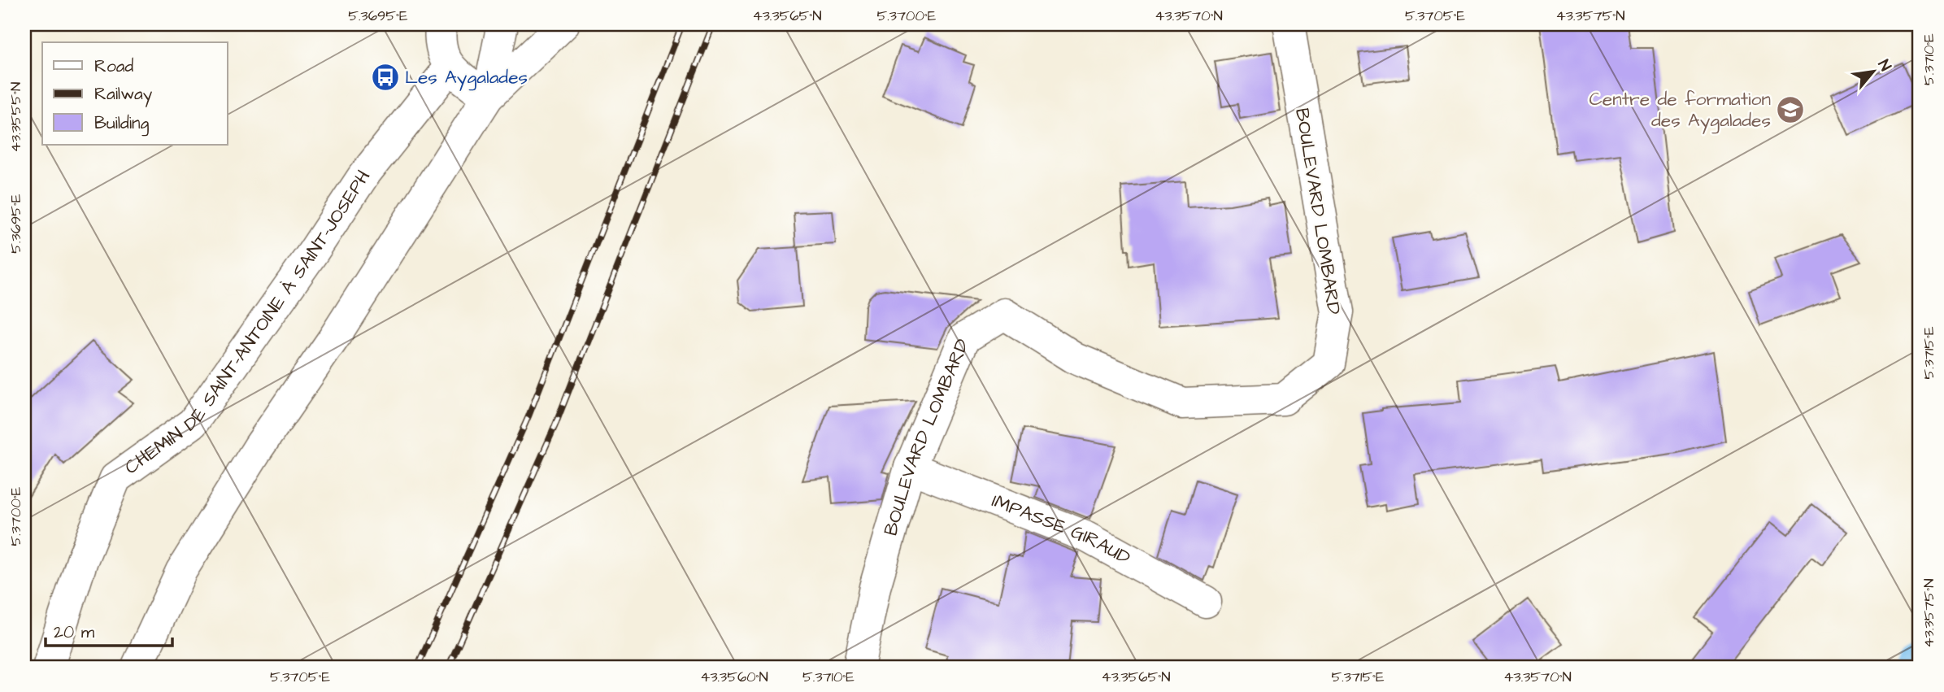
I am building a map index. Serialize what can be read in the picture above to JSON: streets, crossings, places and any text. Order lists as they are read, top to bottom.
{
  "streets": {
    "street": ["BOULEVARD LOMBARD", "CHEMIN DE SAINT-ANTOINE À SAINT-JOSEPH", "IMPASSE GIRAUD"]
  },
  "crossings": [
    ["BOULEVARD LOMBARD", "IMPASSE GIRAUD"]
  ],
  "places": {
    "bus stop": ["Les Aygalades"],
    "school or university": ["Centre de formation des Aygalades"]
  },
  "legend": ["Road", "Railway", "Building"],
  "scale_bar": "20 m",
  "north": "top right",
  "coordinates": [
    "5.3695°E",
    "43.3565°N",
    "5.3700°E",
    "43.3570°N",
    "5.3705°E",
    "43.3575°N",
    "5.3710°E",
    "43.3555°N",
    "5.3715°E",
    "43.3560°N"
  ]
}
